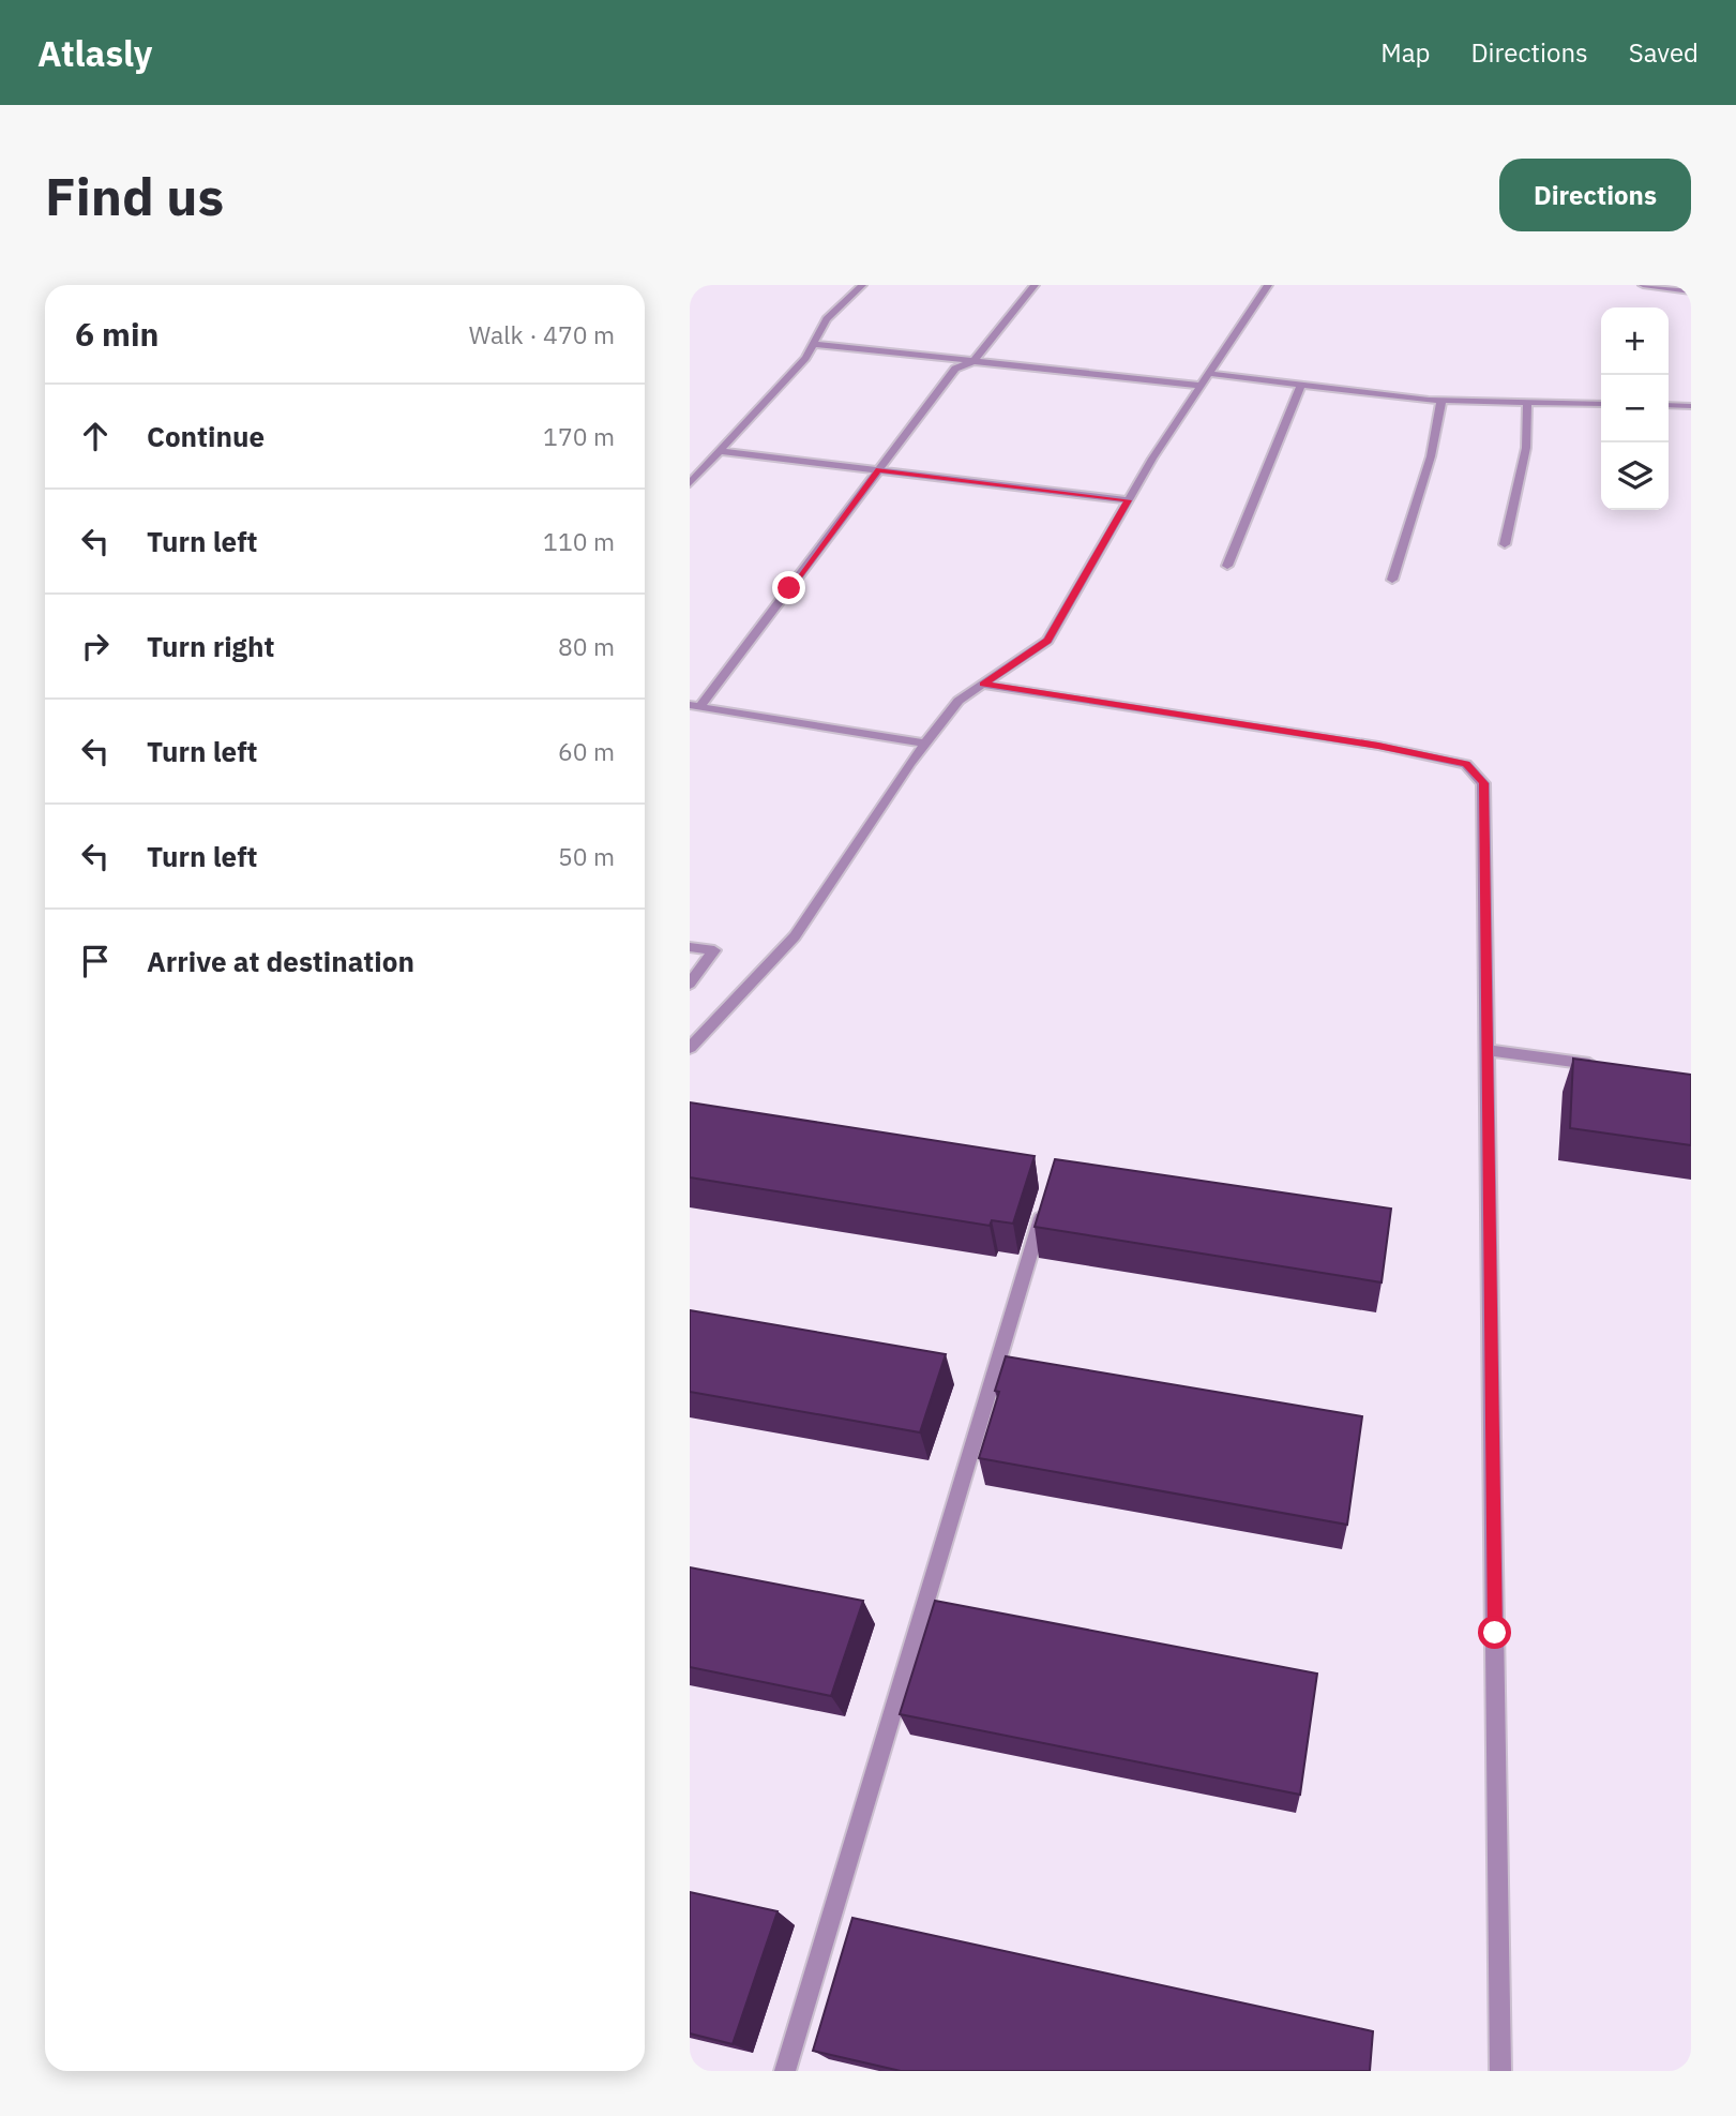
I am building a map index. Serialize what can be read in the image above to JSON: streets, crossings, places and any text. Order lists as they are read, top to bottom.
{
  "page": {
    "header": "Atlasly",
    "nav": ["Map", "Directions", "Saved"],
    "buttons": "Directions",
    "title": "Find us",
    "heading": ["6 min", "Walk · 470 m"],
    "map_buttons": ["+", "−"],
    "list": [
      ["Continue", "170 m"],
      ["Turn left", "110 m"],
      ["Turn right", "80 m"],
      ["Turn left", "60 m"],
      ["Turn left", "50 m"],
      "Arrive at destination"
    ]
  }
}
